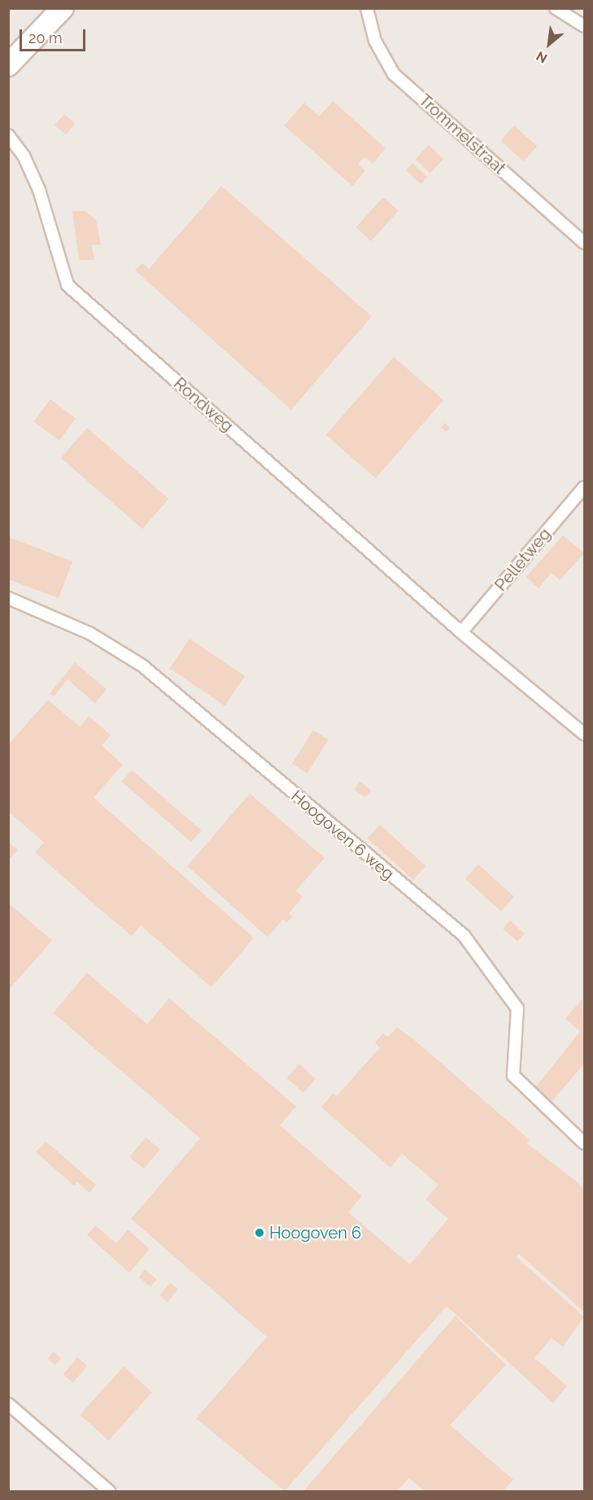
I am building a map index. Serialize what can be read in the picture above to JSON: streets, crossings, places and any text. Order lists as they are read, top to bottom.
{
  "streets": {
    "lane": [
      "Trommelstraat",
      "Rondweg",
      "Pelletweg",
      "Hoogoven 6 weg"
    ]
  },
  "crossings": [
    ["Rondweg", "Pelletweg"]
  ],
  "places": ["Hoogoven 6"],
  "scale_bar": "20 m",
  "north": "bottom left"
}
